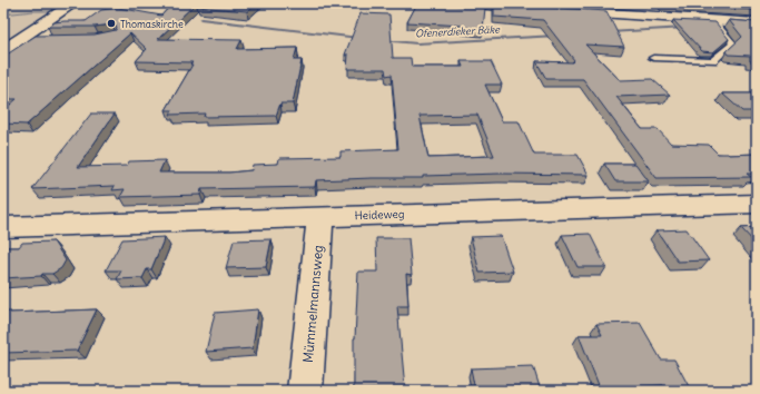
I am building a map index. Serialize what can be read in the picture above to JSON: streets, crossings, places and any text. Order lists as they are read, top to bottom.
{
  "streets": {
    "street": ["Heideweg", "Mümmelmannsweg"]
  },
  "crossings": [
    ["Heideweg", "Mümmelmannsweg"]
  ],
  "water": ["Ofenerdieker Bäke"],
  "places": ["Thomaskirche"]
}
